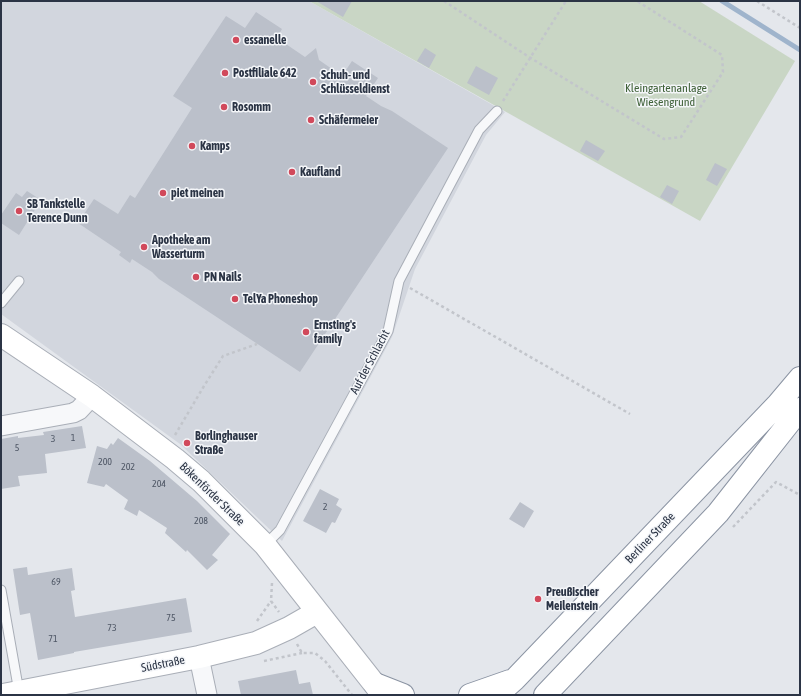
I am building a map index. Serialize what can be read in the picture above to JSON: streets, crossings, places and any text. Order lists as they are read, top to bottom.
{
  "streets": {
    "main road": ["Bökenförder Straße", "Berliner Straße", "Südstraße"],
    "lane": ["Auf der Schlacht"]
  },
  "crossings": [
    ["Auf der Schlacht", "Bökenförder Straße"],
    ["Bökenförder Straße", "Südstraße"]
  ],
  "parks": ["Kleingartenanlage Wiesengrund"],
  "places": [
    "essanelle",
    "Postfiliale 642",
    "Schuh- und Schlüsseldienst",
    "Rosomm",
    "Schäfermeier",
    "Kamps",
    "Kaufland",
    "piet meinen",
    "SB Tankstelle Terence Dunn",
    "Apotheke am Wasserturm",
    "PN Nails",
    "TelYa Phoneshop",
    "Ernsting's family",
    "Borlinghauser Straße",
    "Preußischer Meilenstein"
  ],
  "house_numbers": [
    "1",
    "3",
    "5",
    "200",
    "202",
    "204",
    "2",
    "208",
    "69",
    "75",
    "73",
    "71"
  ]
}
